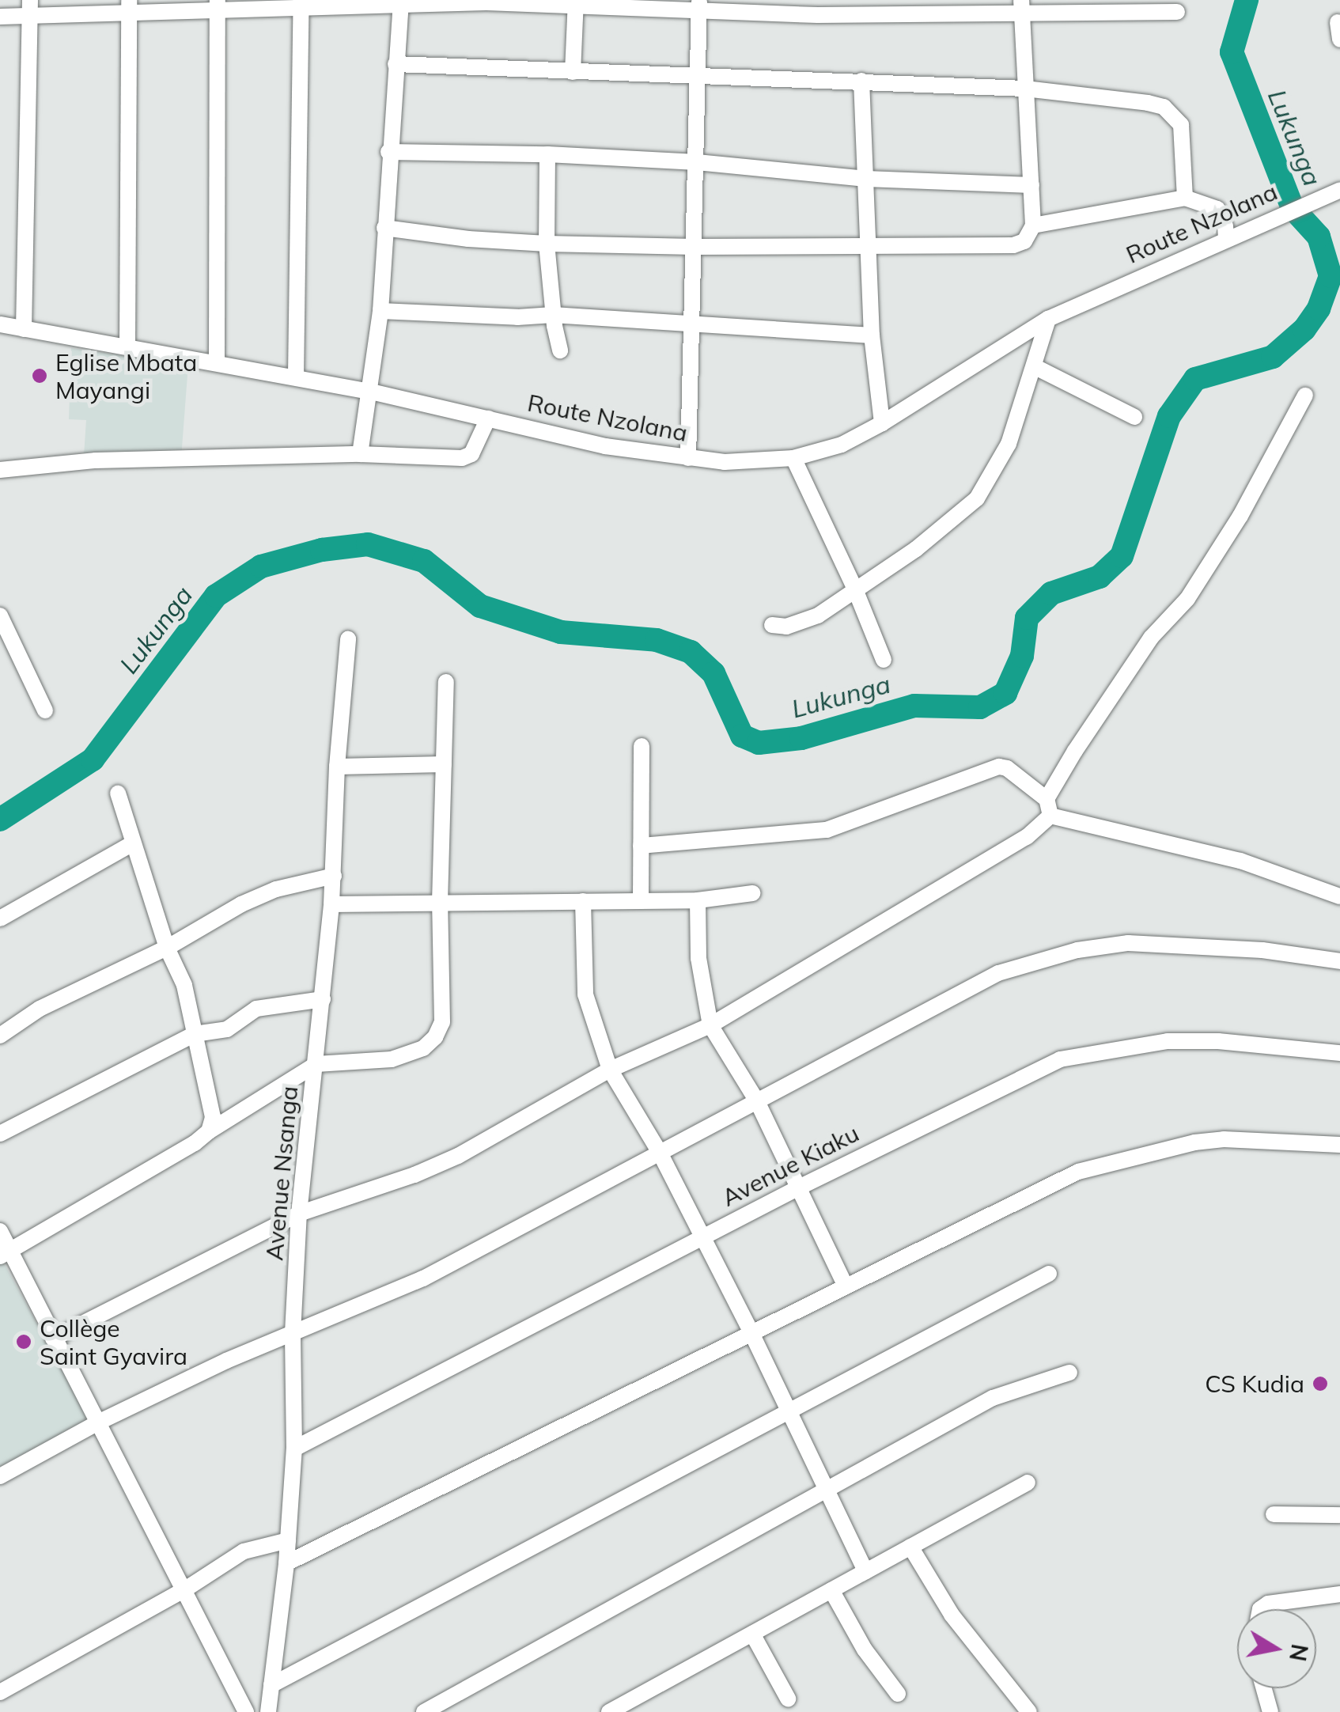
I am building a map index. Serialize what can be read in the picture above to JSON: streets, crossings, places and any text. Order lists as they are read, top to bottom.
{
  "streets": {
    "street": ["Route Nzolana", "Avenue Kiaku", "Avenue Nsanga"]
  },
  "crossings": [
    ["Avenue Kiaku", "Avenue Nsanga"]
  ],
  "water": ["Lukunga"],
  "places": ["Eglise Mbata Mayangi", "Collège Saint Gyavira", "CS Kudia"],
  "north": "right"
}
